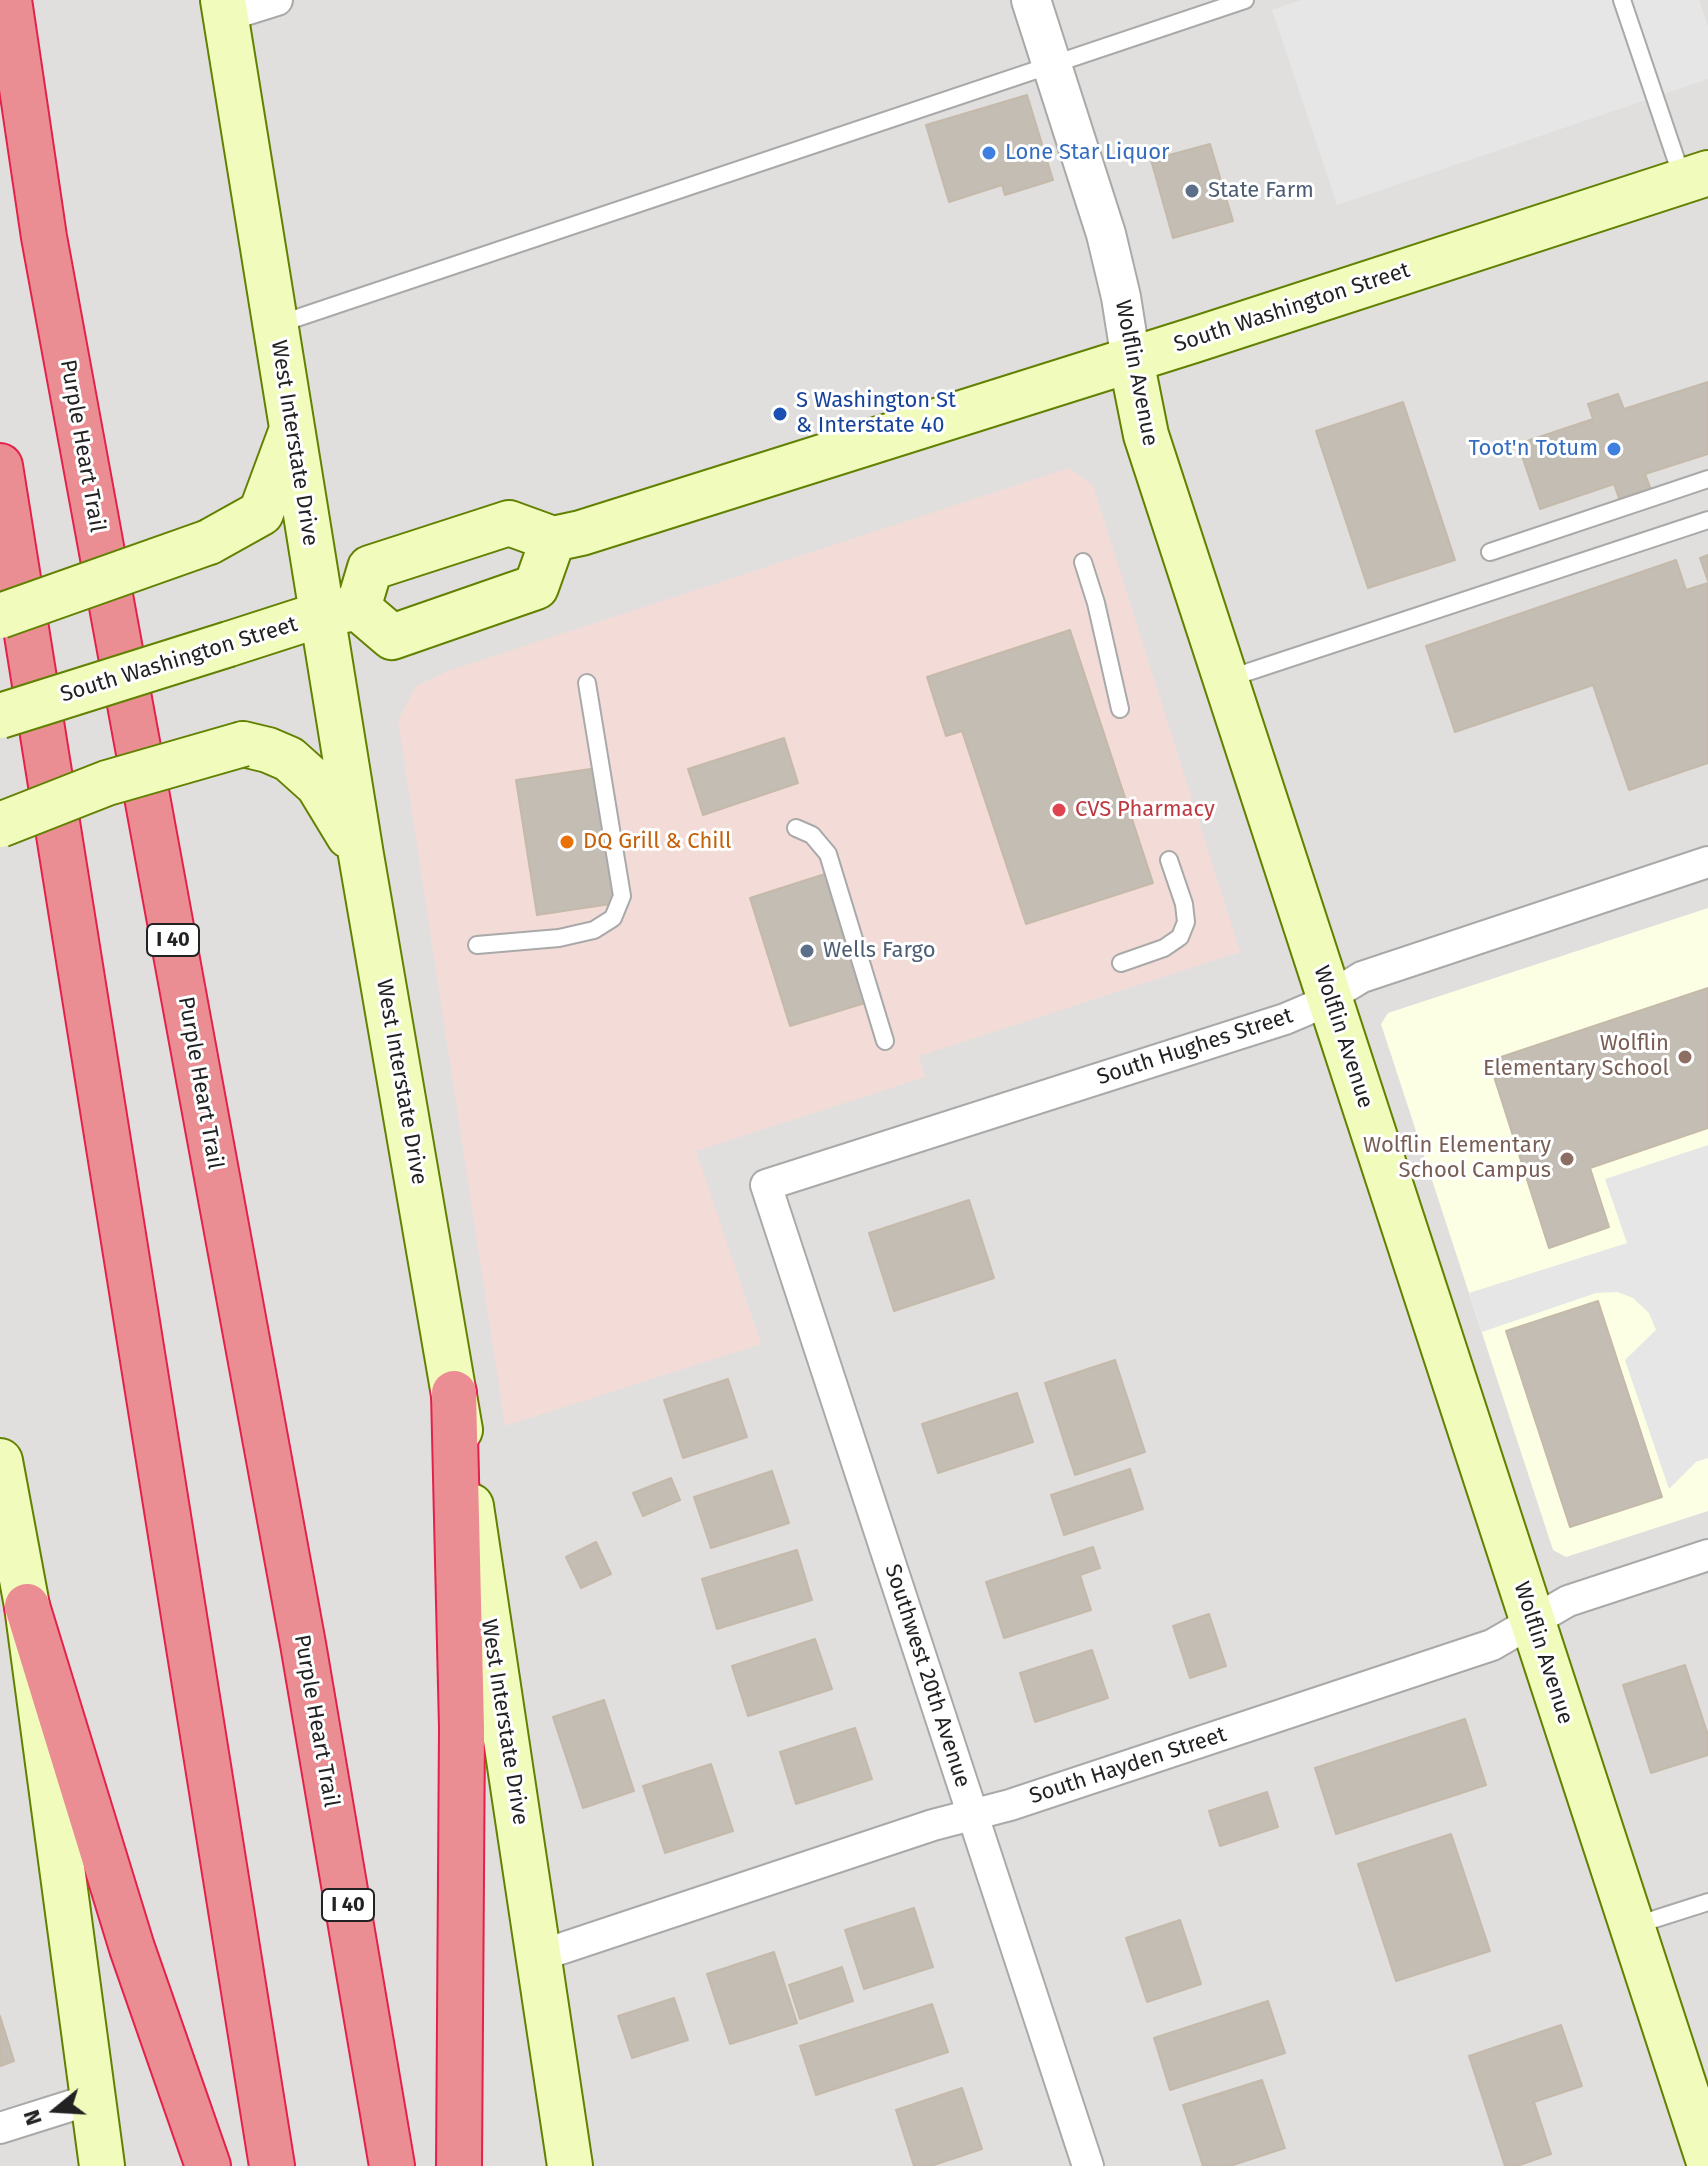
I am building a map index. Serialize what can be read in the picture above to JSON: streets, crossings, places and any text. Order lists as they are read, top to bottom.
{
  "streets": {
    "highway": ["Purple Heart Trail", "I 40"],
    "main road": ["South Washington Street", "Wolflin Avenue", "West Interstate Drive"],
    "street": ["South Hughes Street", "Southwest 20th Avenue", "South Hayden Street"]
  },
  "crossings": [
    ["South Washington Street", "Wolflin Avenue"],
    ["South Washington Street", "West Interstate Drive"],
    ["Wolflin Avenue", "South Hughes Street"],
    ["Wolflin Avenue", "South Hayden Street"],
    ["West Interstate Drive", "South Hayden Street"],
    ["South Hughes Street", "Southwest 20th Avenue"],
    ["Southwest 20th Avenue", "South Hayden Street"]
  ],
  "places": [
    "Lone Star Liquor",
    "State Farm",
    "S Washington St & Interstate 40",
    "Toot'n Totum",
    "CVS Pharmacy",
    "DQ Grill & Chill",
    "Wells Fargo",
    "Wolflin Elementary School",
    "Wolflin Elementary School Campus"
  ],
  "north": "left"
}
